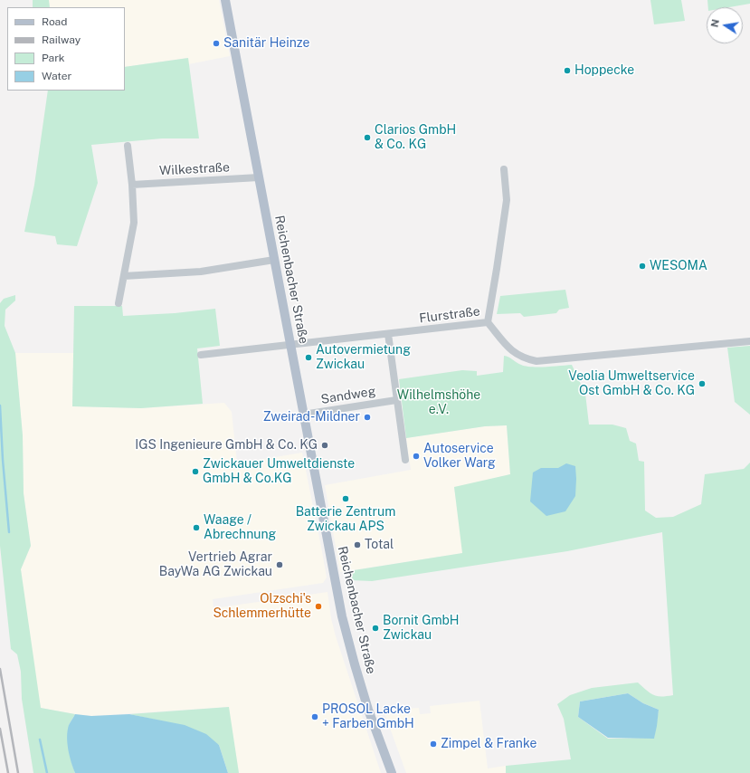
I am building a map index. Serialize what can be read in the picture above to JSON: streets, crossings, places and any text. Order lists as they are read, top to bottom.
{
  "streets": {
    "main road": ["Reichenbacher Straße"],
    "street": ["Wilkestraße", "Flurstraße", "Sandweg"]
  },
  "crossings": [
    ["Wilkestraße", "Reichenbacher Straße"],
    ["Reichenbacher Straße", "Flurstraße"],
    ["Reichenbacher Straße", "Sandweg"]
  ],
  "parks": ["Wilhelmshöhe e.V."],
  "places": [
    "Sanitär Heinze",
    "Hoppecke",
    "Clarios GmbH & Co. KG",
    "WESOMA",
    "Autovermietung Zwickau",
    "Veolia Umweltservice Ost GmbH & Co. KG",
    "Zweirad-Mildner",
    "IGS Ingenieure GmbH & Co. KG",
    "Autoservice Volker Warg",
    "Zwickauer Umweltdienste GmbH & Co.KG",
    "Batterie Zentrum Zwickau APS",
    "Waage / Abrechnung",
    "Total",
    "Vertrieb Agrar BayWa AG Zwickau",
    "Olzschi's Schlemmerhütte",
    "Bornit GmbH Zwickau",
    "PROSOL Lacke + Farben GmbH",
    "Zimpel & Franke"
  ],
  "legend": [
    "Road",
    "Railway",
    "Park",
    "Water"
  ],
  "north": "left"
}
